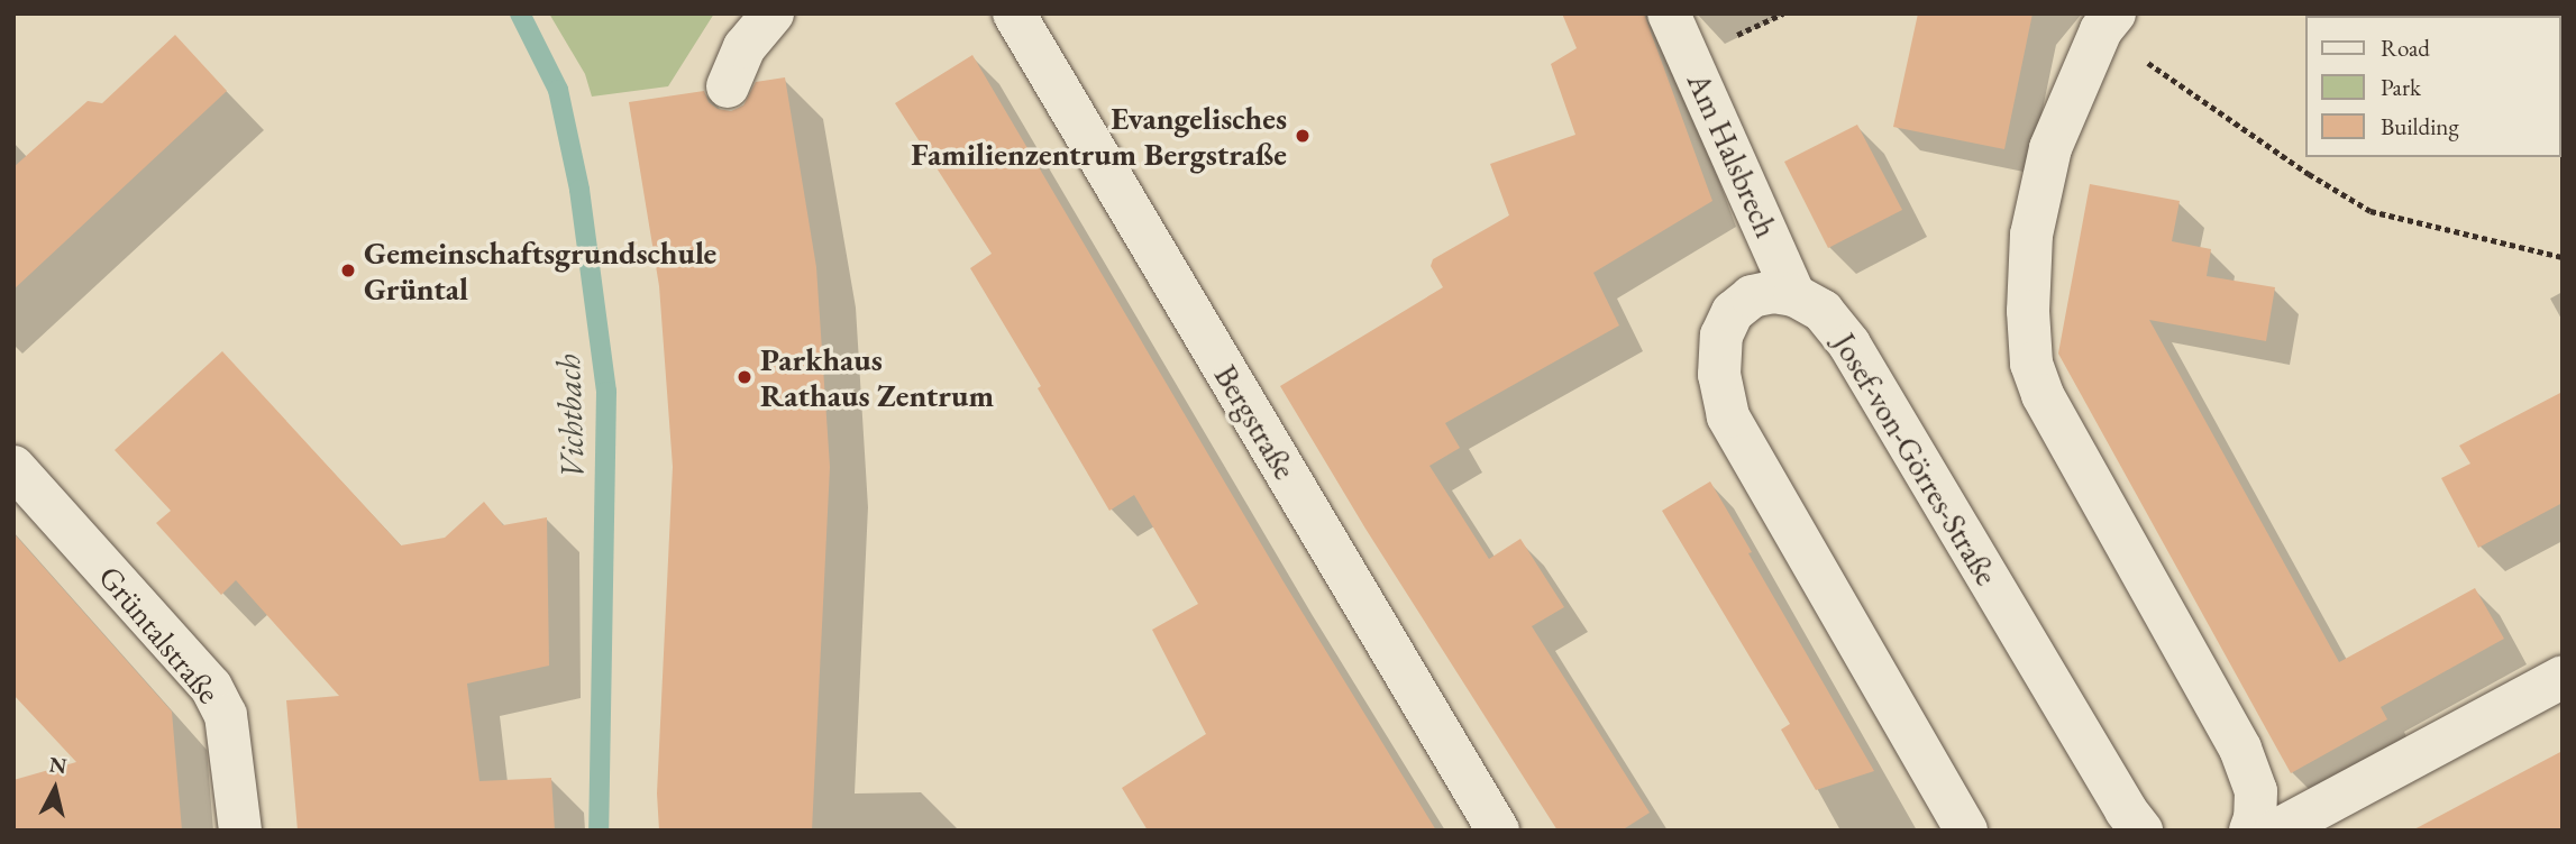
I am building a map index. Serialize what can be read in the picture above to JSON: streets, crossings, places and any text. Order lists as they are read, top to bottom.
{
  "streets": {
    "street": [
      "Am Halsbrech",
      "Bergstraße",
      "Josef-von-Görres-Straße",
      "Grüntalstraße"
    ]
  },
  "crossings": [
    ["Am Halsbrech", "Josef-von-Görres-Straße"]
  ],
  "water": ["Vichtbach"],
  "places": ["Evangelisches Familienzentrum Bergstraße", "Gemeinschaftsgrundschule Grüntal", "Parkhaus Rathaus Zentrum"],
  "legend": ["Road", "Park", "Building"],
  "north": "top"
}
